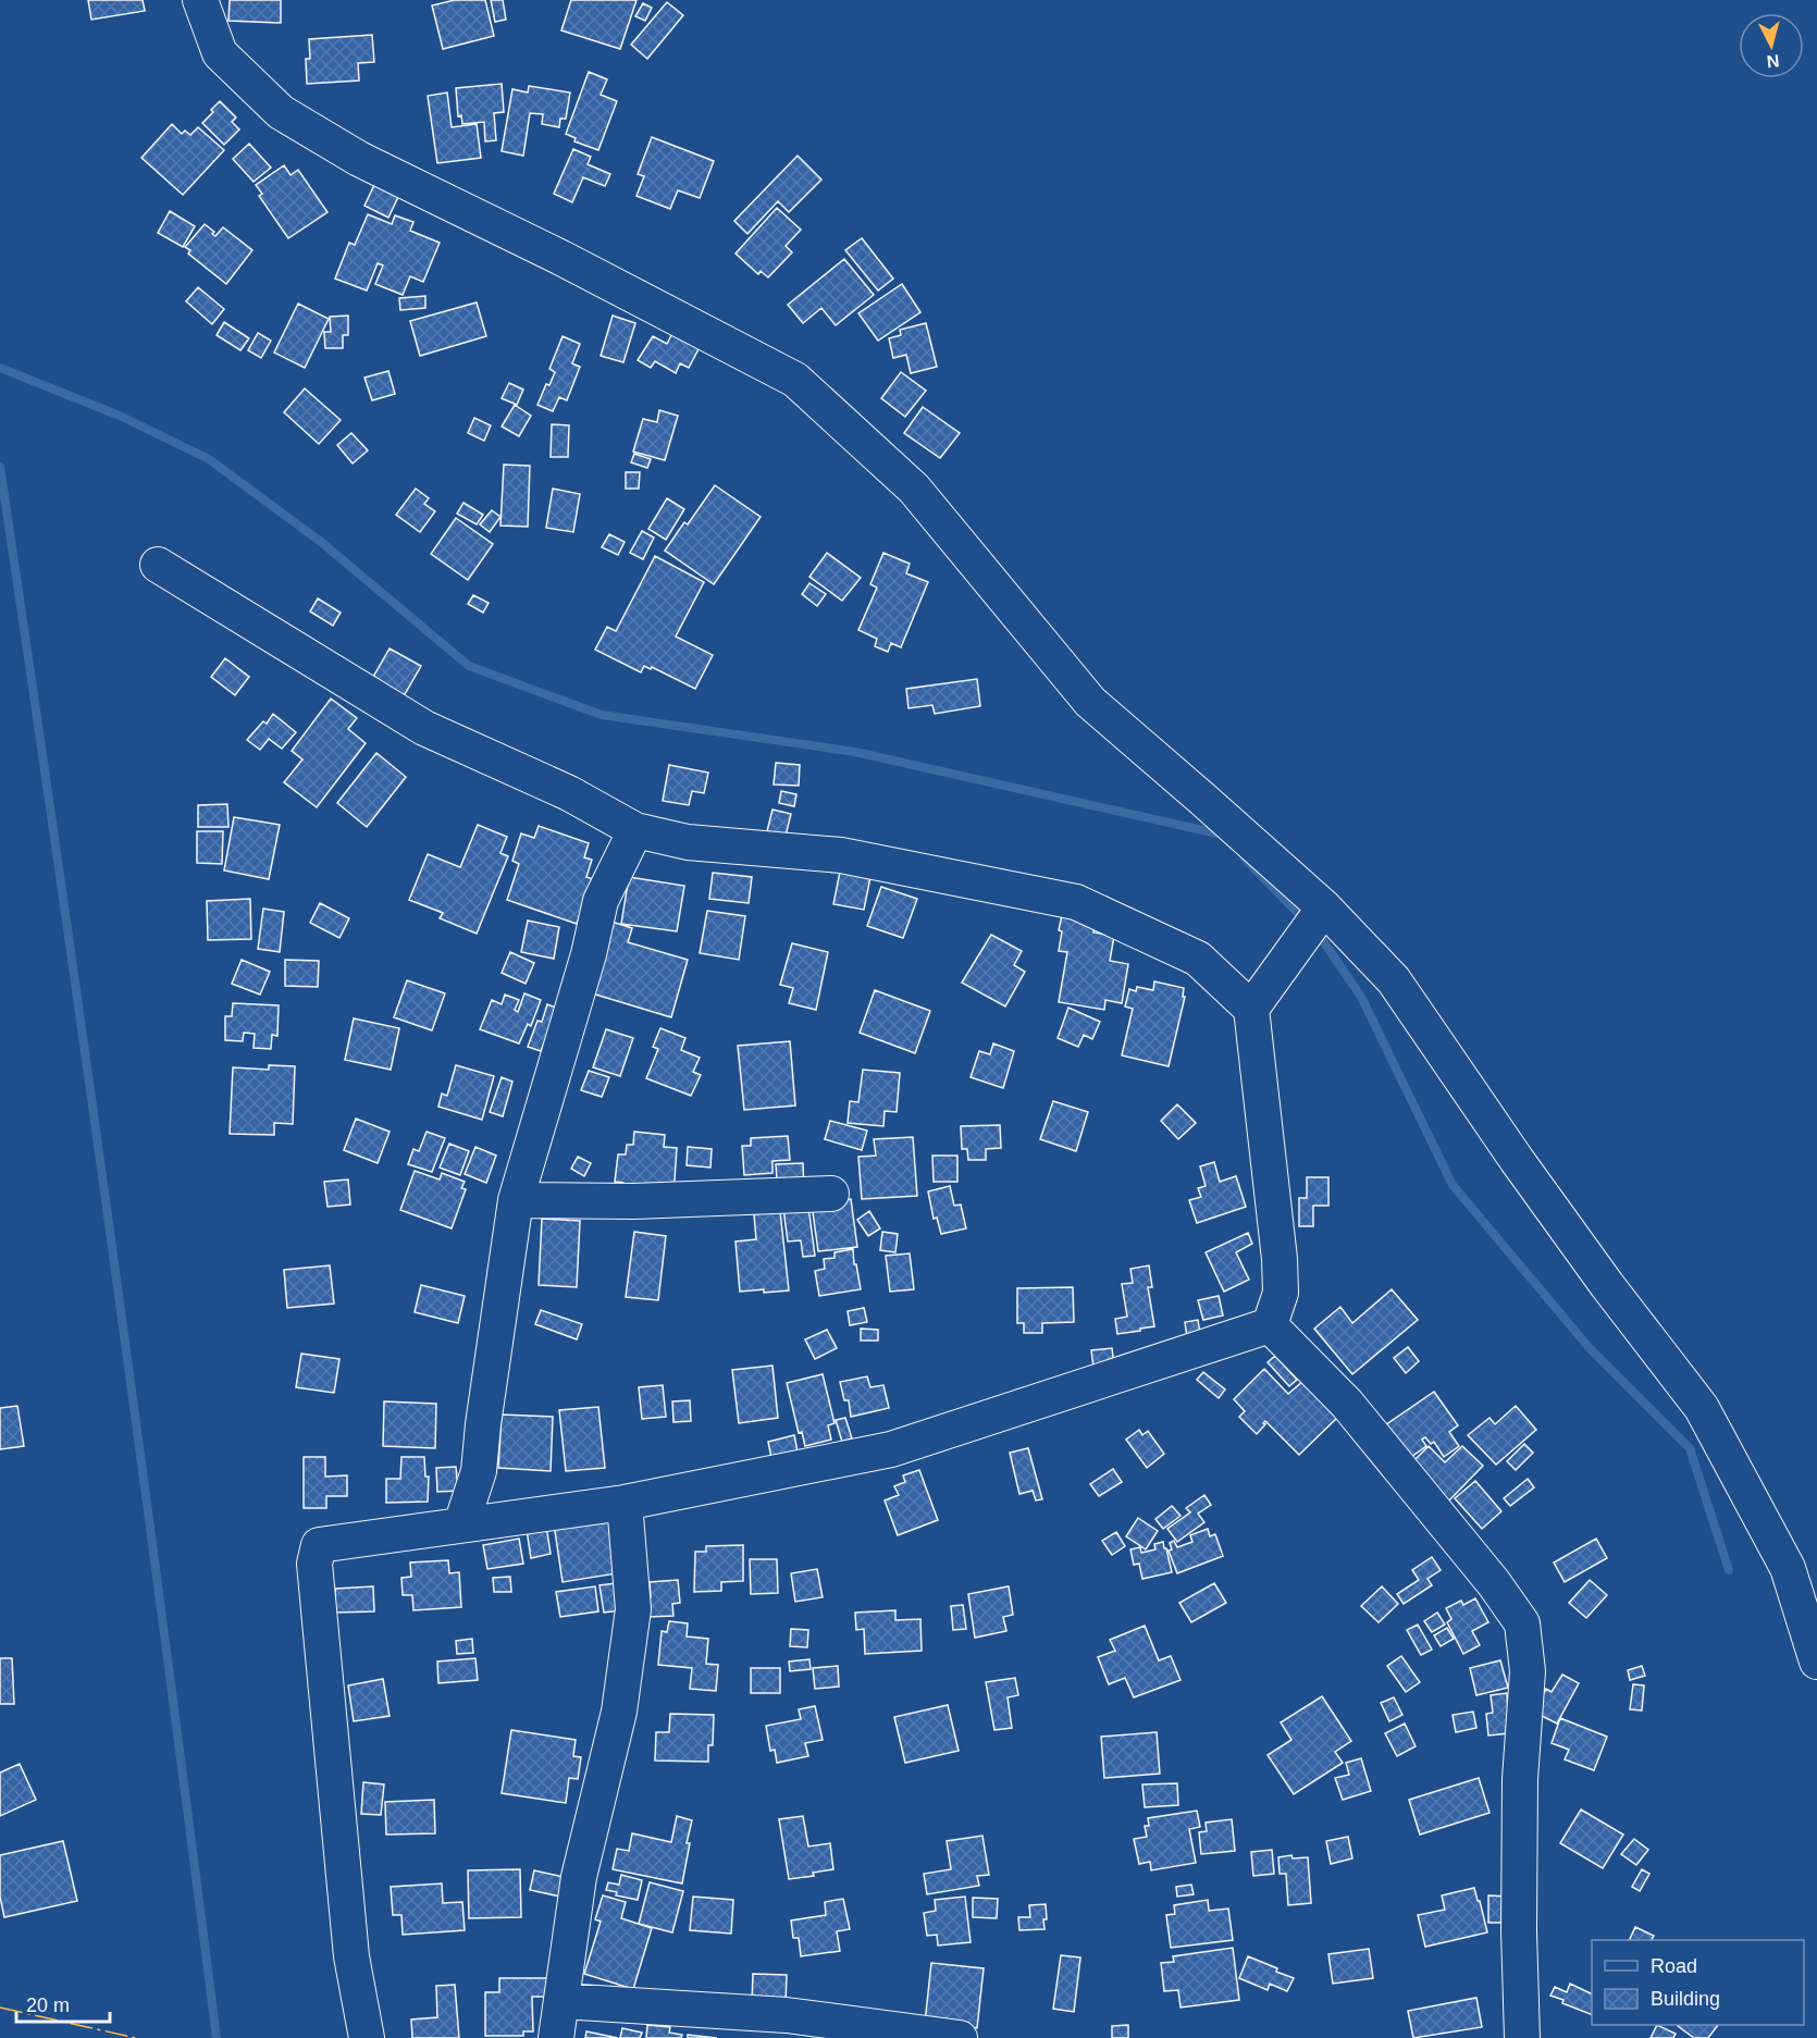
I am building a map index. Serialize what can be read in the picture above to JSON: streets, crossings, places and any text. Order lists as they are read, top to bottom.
{
  "legend": ["Road", "Building"],
  "scale_bar": "20 m",
  "north": "bottom"
}
